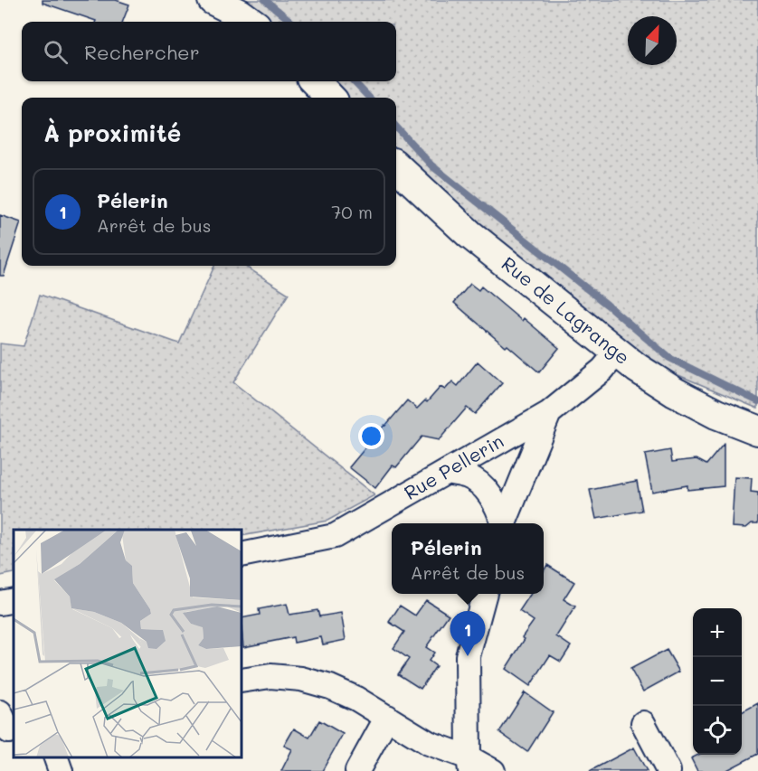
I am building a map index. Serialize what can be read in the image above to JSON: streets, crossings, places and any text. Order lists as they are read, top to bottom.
{
  "streets": {
    "street": ["Rue de Lagrange", "Rue Pellerin"]
  },
  "crossings": [
    ["Rue de Lagrange", "Rue Pellerin"]
  ],
  "north": "top right",
  "page": {
    "search": "Rechercher",
    "heading": "À proximité",
    "list": [
      {
        "mark": "1",
        "name": "Pélerin",
        "note": "Arrêt de bus",
        "value": "70 m"
      }
    ],
    "popup": ["Pélerin", "Arrêt de bus"],
    "map_buttons": ["+", "−"],
    "pins": "1"
  }
}
